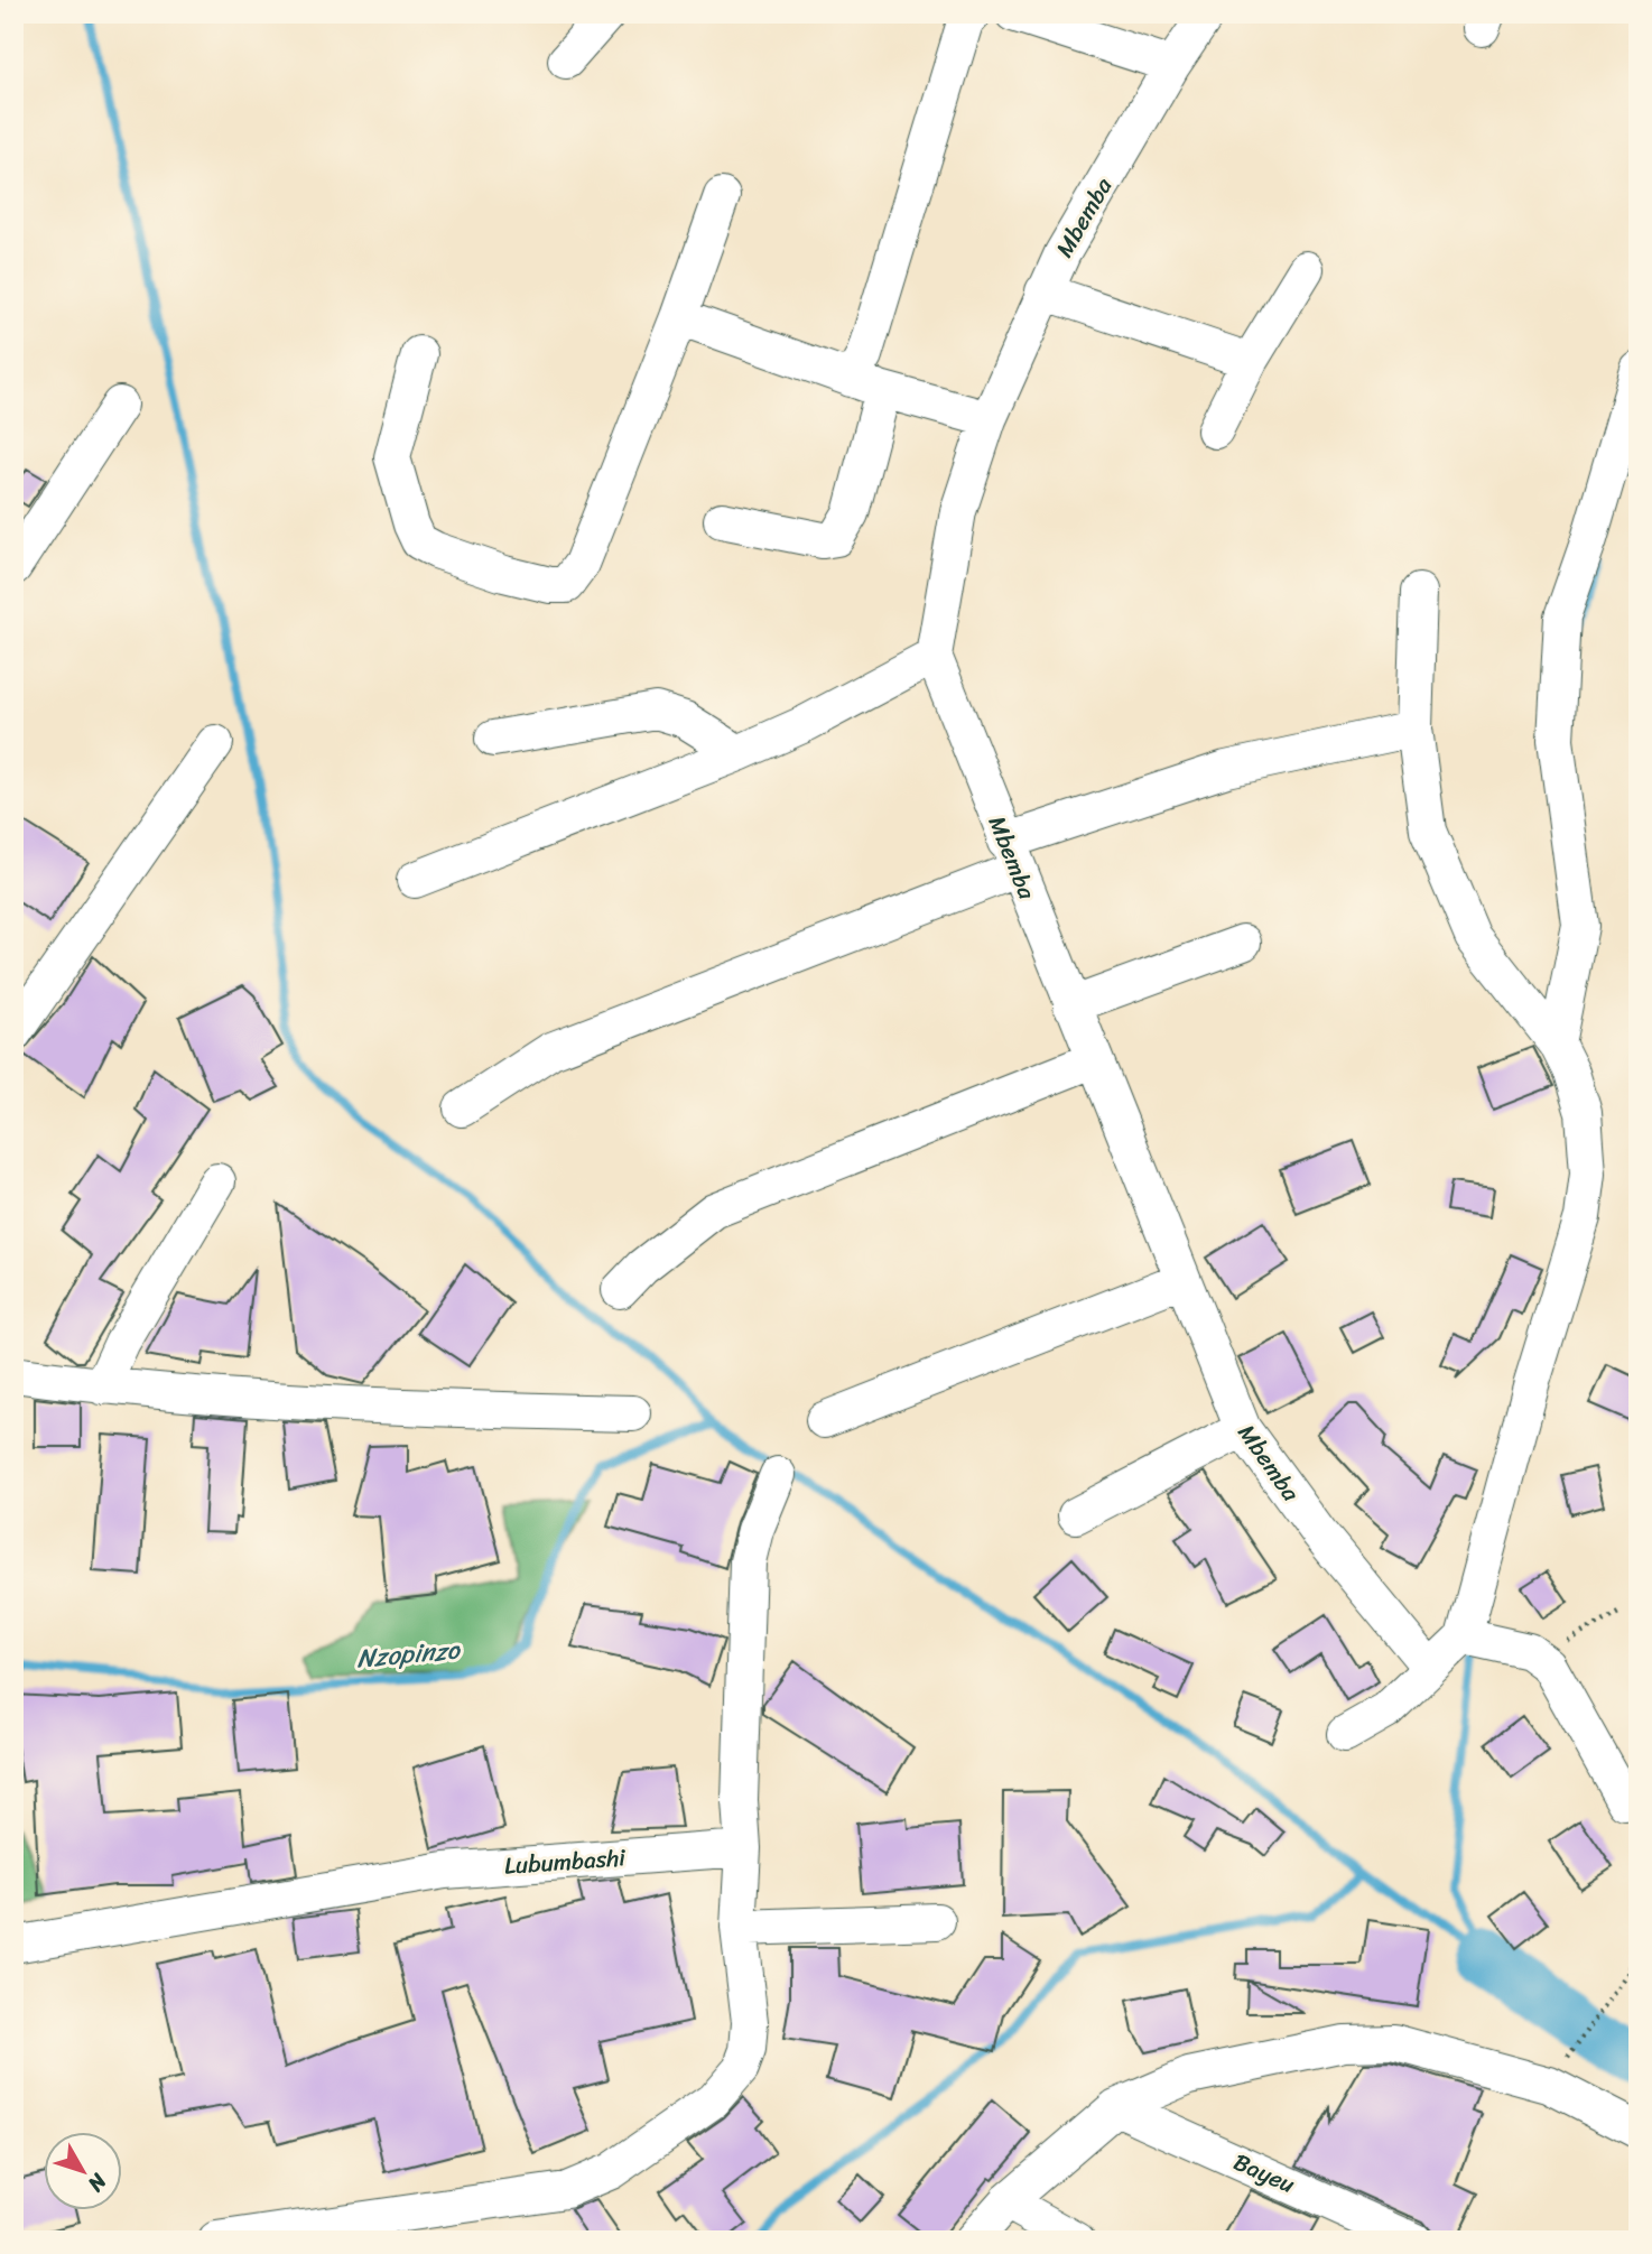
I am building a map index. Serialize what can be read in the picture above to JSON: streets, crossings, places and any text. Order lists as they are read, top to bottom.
{
  "streets": {
    "street": ["Mbemba", "Lubumbashi", "Bayeu"]
  },
  "water": ["Nzopinzo"],
  "north": "bottom right"
}
